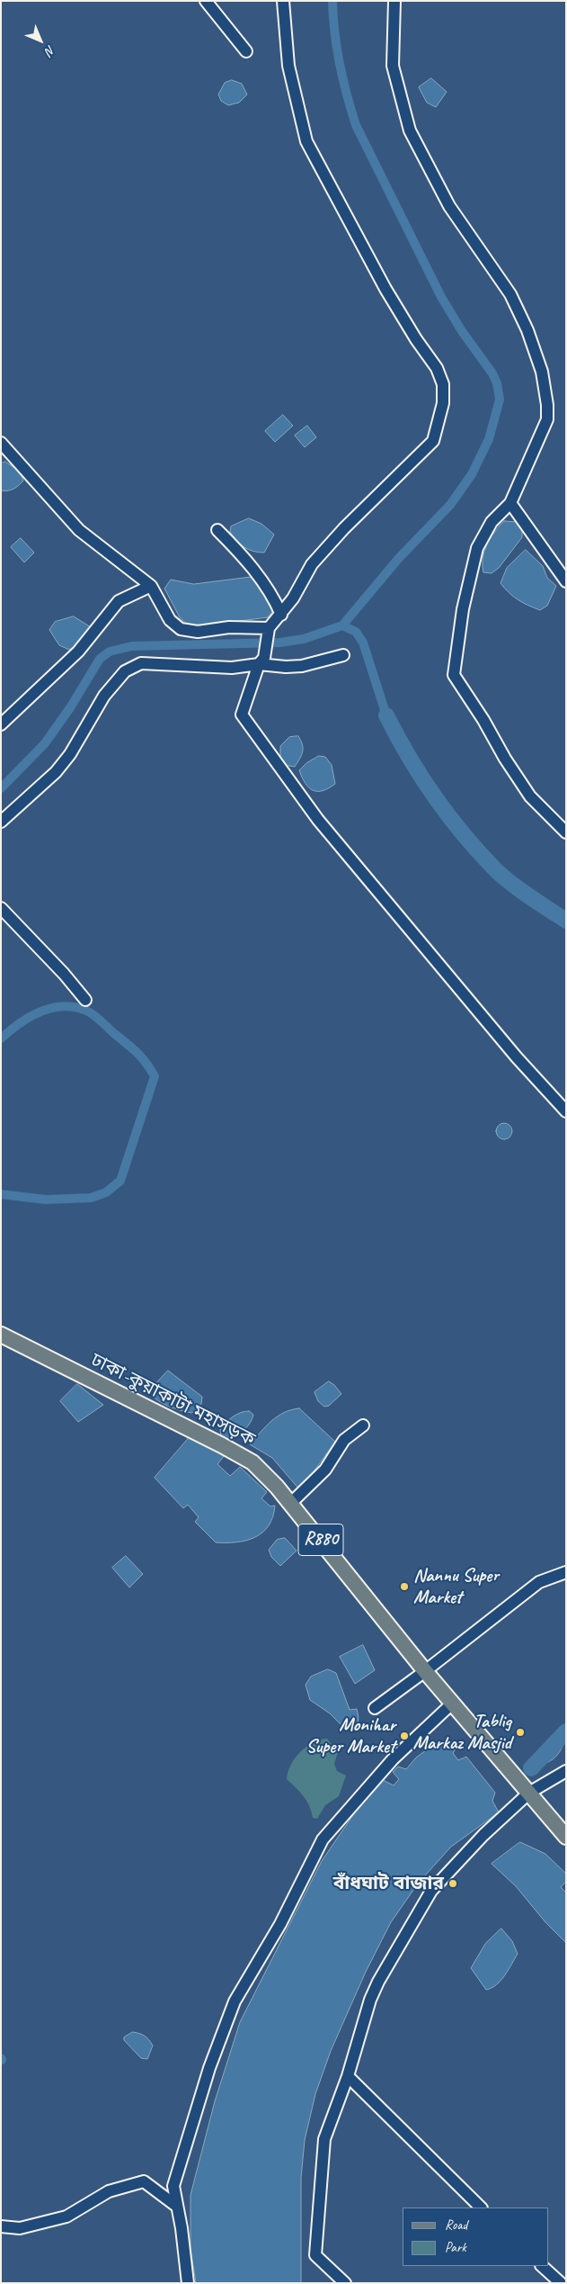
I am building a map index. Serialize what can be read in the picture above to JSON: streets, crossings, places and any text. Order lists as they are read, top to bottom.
{
  "streets": {
    "main road": ["ঢাকা-কুয়াকাটা মহাসড়ক", "R880"]
  },
  "places": [
    "Nannu Super Market",
    "Tablig Markaz Masjid",
    "Monihar Super Market",
    "বাঁধঘাট বাজার"
  ],
  "legend": ["Road", "Park"],
  "north": "bottom right"
}
